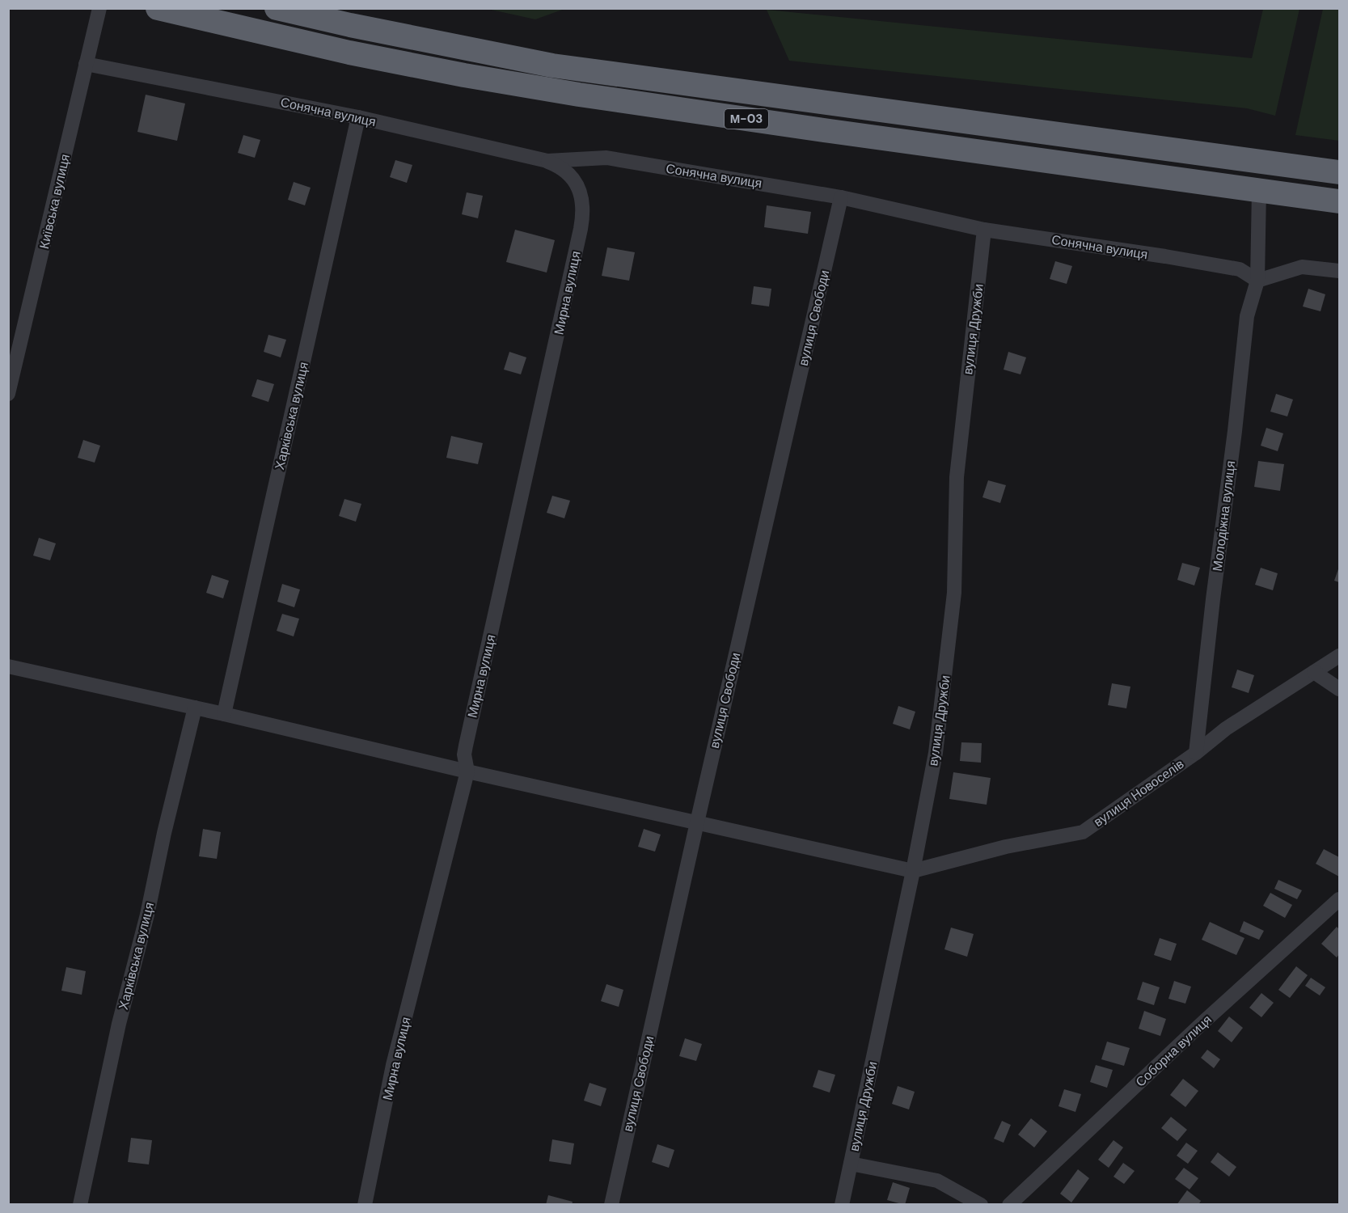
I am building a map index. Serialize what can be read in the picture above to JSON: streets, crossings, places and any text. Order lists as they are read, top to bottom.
{
  "streets": {
    "highway": ["М-03"],
    "street": [
      "Сонячна вулиця",
      "Київська вулиця",
      "Мирна вулиця",
      "вулиця Свободи",
      "вулиця Дружби",
      "Харківська вулиця",
      "Молодіжна вулиця",
      "вулиця Новоселів",
      "Соборна вулиця"
    ]
  },
  "crossings": [
    ["Сонячна вулиця", "Київська вулиця"],
    ["Сонячна вулиця", "Мирна вулиця"],
    ["Сонячна вулиця", "вулиця Свободи"],
    ["Сонячна вулиця", "вулиця Дружби"],
    ["Сонячна вулиця", "Харківська вулиця"],
    ["Сонячна вулиця", "Молодіжна вулиця"],
    ["М-03", "Молодіжна вулиця"],
    ["вулиця Дружби", "вулиця Новоселів"],
    ["Молодіжна вулиця", "вулиця Новоселів"]
  ]
}
